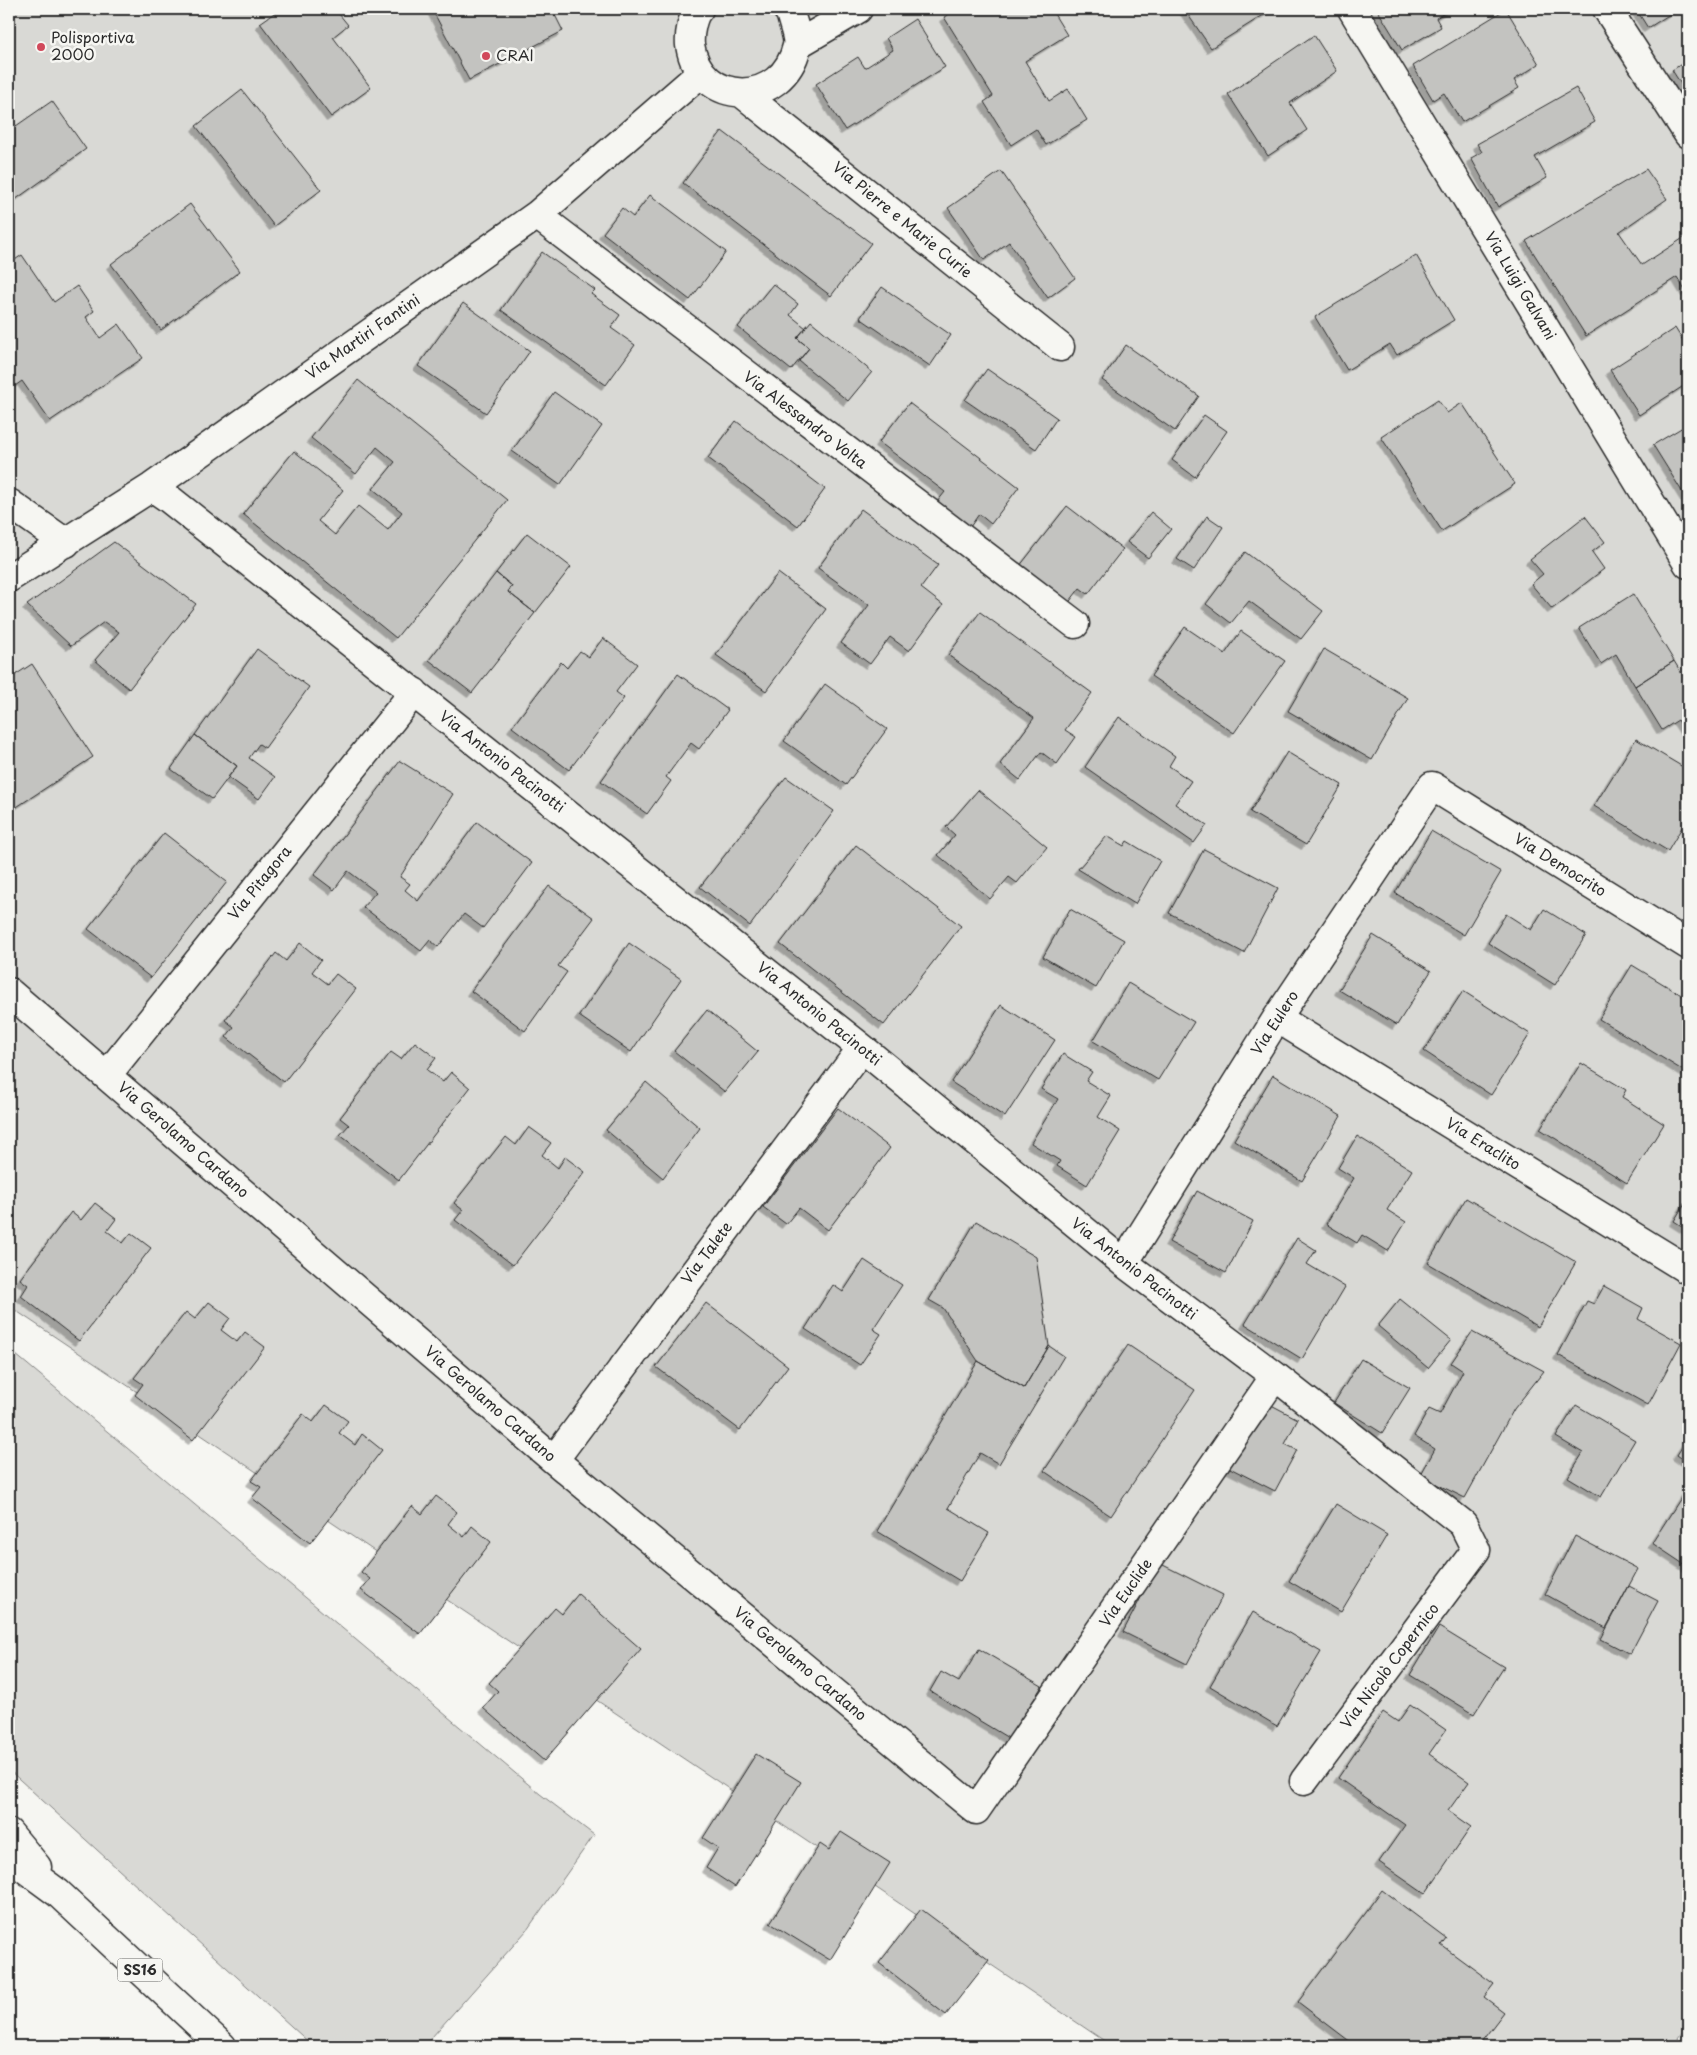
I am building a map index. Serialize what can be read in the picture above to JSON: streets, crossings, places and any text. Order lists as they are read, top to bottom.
{
  "streets": {
    "street": [
      "Via Pierre e Marie Curie",
      "Via Luigi Galvani",
      "Via Martiri Fantini",
      "Via Alessandro Volta",
      "Via Antonio Pacinotti",
      "Via Democrito",
      "Via Pitagora",
      "Via Eulero",
      "Via Gerolamo Cardano",
      "Via Eraclito",
      "Via Talete",
      "Via Euclide",
      "Via Nicolò Copernico",
      "SS16"
    ]
  },
  "crossings": [
    ["Via Martiri Fantini", "Via Alessandro Volta"],
    ["Via Martiri Fantini", "Via Antonio Pacinotti"],
    ["Via Antonio Pacinotti", "Via Pitagora"],
    ["Via Antonio Pacinotti", "Via Eulero"],
    ["Via Antonio Pacinotti", "Via Talete"],
    ["Via Antonio Pacinotti", "Via Euclide"],
    ["Via Antonio Pacinotti", "Via Nicolò Copernico"],
    ["Via Democrito", "Via Eulero"],
    ["Via Pitagora", "Via Gerolamo Cardano"],
    ["Via Eulero", "Via Eraclito"],
    ["Via Gerolamo Cardano", "Via Talete"],
    ["Via Gerolamo Cardano", "Via Euclide"]
  ],
  "places": ["Polisportiva 2000", "CRAI"]
}
